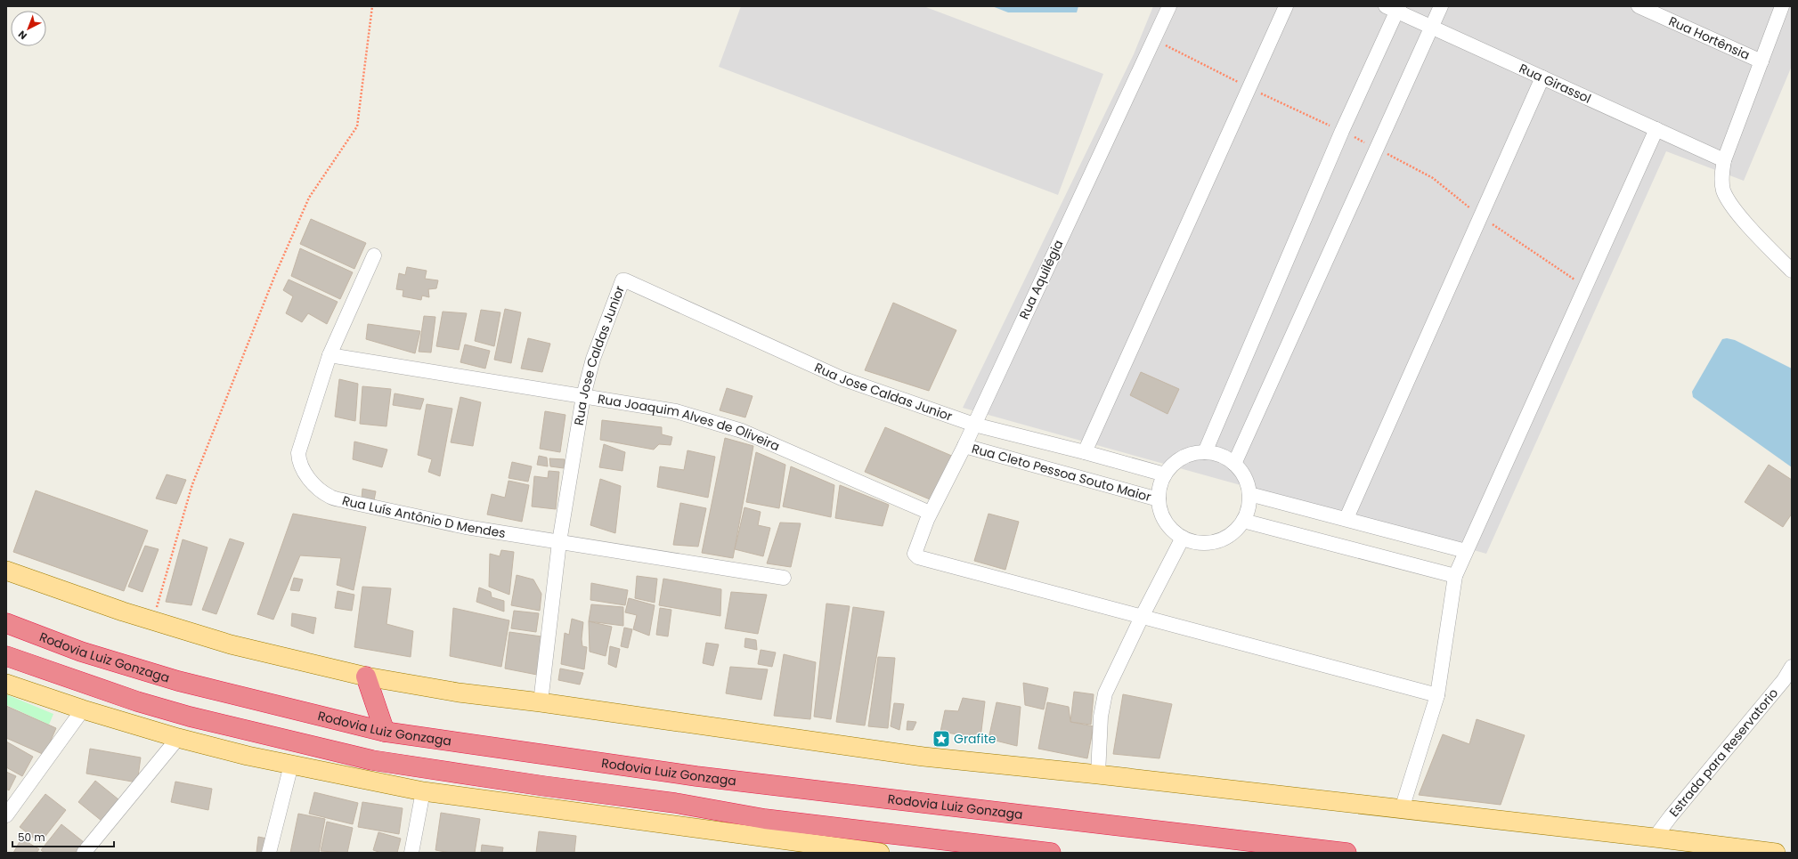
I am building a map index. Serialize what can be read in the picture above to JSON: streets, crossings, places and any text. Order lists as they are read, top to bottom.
{
  "streets": {
    "highway": ["Rodovia Luiz Gonzaga"],
    "street": [
      "Rua Hortênsia",
      "Rua Girassol",
      "Rua Aquilégia",
      "Rua Jose Caldas Junior",
      "Rua Joaquim Alves de Oliveira",
      "Rua Cleto Pessoa Souto Maior",
      "Rua Luís Antônio D Mendes",
      "Estrada para Reservatorio"
    ]
  },
  "crossings": [
    ["Rua Aquilégia", "Rua Jose Caldas Junior"],
    ["Rua Aquilégia", "Rua Joaquim Alves de Oliveira"],
    ["Rua Aquilégia", "Rua Cleto Pessoa Souto Maior"],
    ["Rua Jose Caldas Junior", "Rua Joaquim Alves de Oliveira"],
    ["Rua Jose Caldas Junior", "Rua Cleto Pessoa Souto Maior"],
    ["Rua Jose Caldas Junior", "Rua Luís Antônio D Mendes"],
    ["Rua Joaquim Alves de Oliveira", "Rua Luís Antônio D Mendes"]
  ],
  "places": {
    "place": ["Grafite"]
  },
  "scale_bar": "50 m",
  "north": "bottom left"
}
